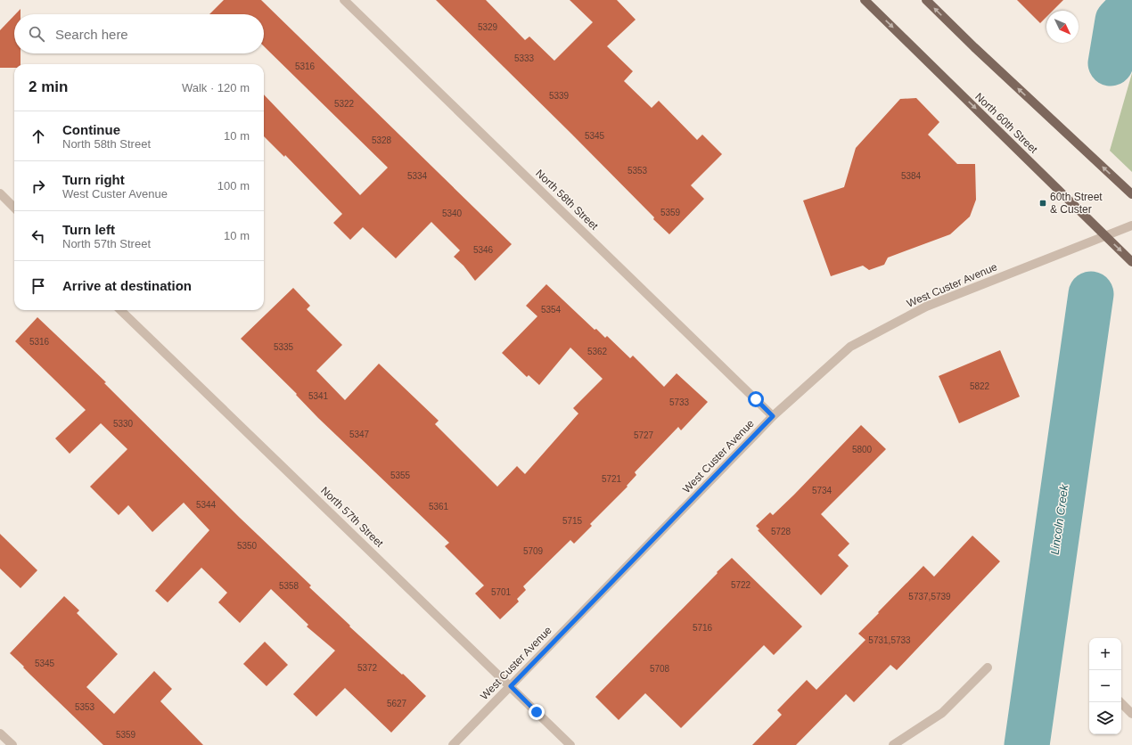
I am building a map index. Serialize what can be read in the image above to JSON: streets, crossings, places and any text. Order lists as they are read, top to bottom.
{
  "streets": {
    "main road": ["North 60th Street"],
    "street": ["North 58th Street", "West Custer Avenue", "North 57th Street"]
  },
  "crossings": [
    ["North 60th Street", "West Custer Avenue"],
    ["North 58th Street", "West Custer Avenue"],
    ["West Custer Avenue", "North 57th Street"]
  ],
  "water": ["Lincoln Creek"],
  "places": {
    "transit": ["60th Street & Custer"]
  },
  "house_numbers": [
    "5329",
    "5333",
    "5316",
    "5339",
    "5322",
    "5345",
    "5328",
    "5353",
    "5334",
    "5384",
    "5359",
    "5340",
    "5346",
    "5354",
    "5316",
    "5335",
    "5362",
    "5822",
    "5341",
    "5733",
    "5330",
    "5347",
    "5727",
    "5800",
    "5355",
    "5721",
    "5734",
    "5344",
    "5361",
    "5715",
    "5728",
    "5350",
    "5709",
    "5722",
    "5358",
    "5701",
    "5737,5739",
    "5716",
    "5731,5733",
    "5345",
    "5372",
    "5708",
    "5627",
    "5353",
    "5359"
  ],
  "north": "bottom right",
  "page": {
    "search": "Search here",
    "heading": ["2 min", "Walk · 120 m"],
    "list": [
      ["Continue", "North 58th Street", "10 m"],
      ["Turn right", "West Custer Avenue", "100 m"],
      ["Turn left", "North 57th Street", "10 m"],
      "Arrive at destination"
    ],
    "map_buttons": ["+", "−"]
  }
}
